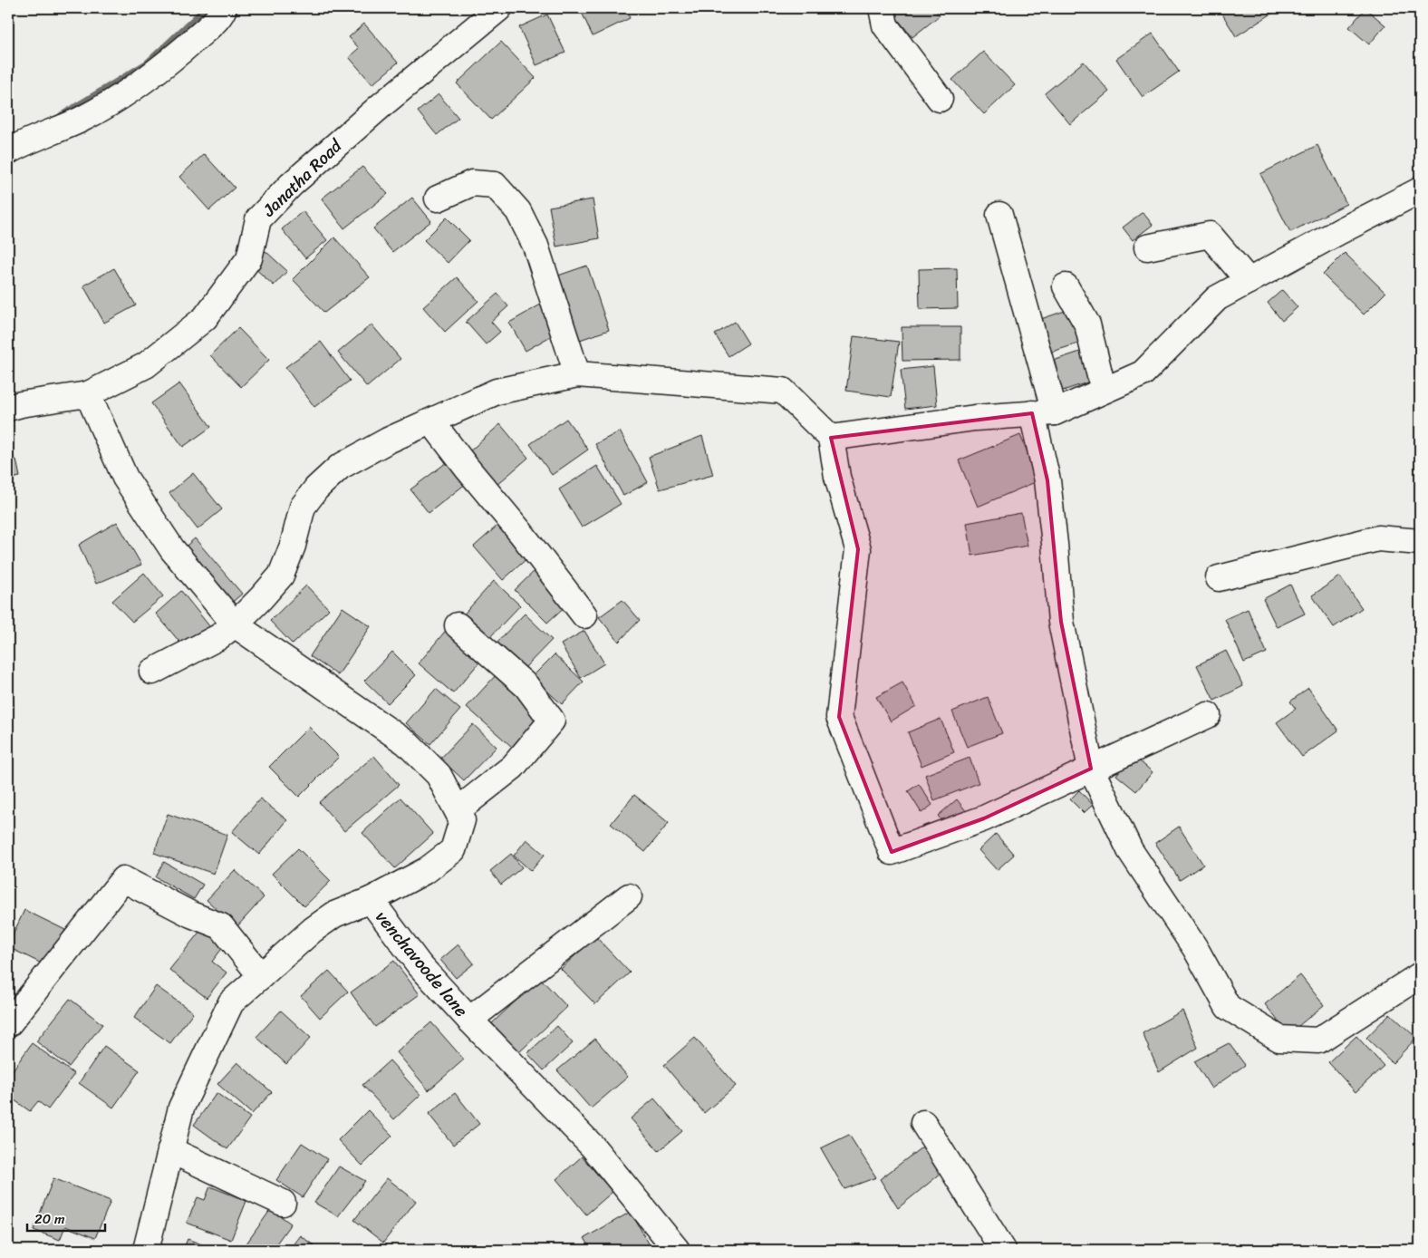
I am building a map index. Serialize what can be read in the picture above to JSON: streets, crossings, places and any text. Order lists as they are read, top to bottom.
{
  "streets": {
    "street": ["Janatha Road", "venchavoode lane"]
  },
  "scale_bar": "20 m"
}
